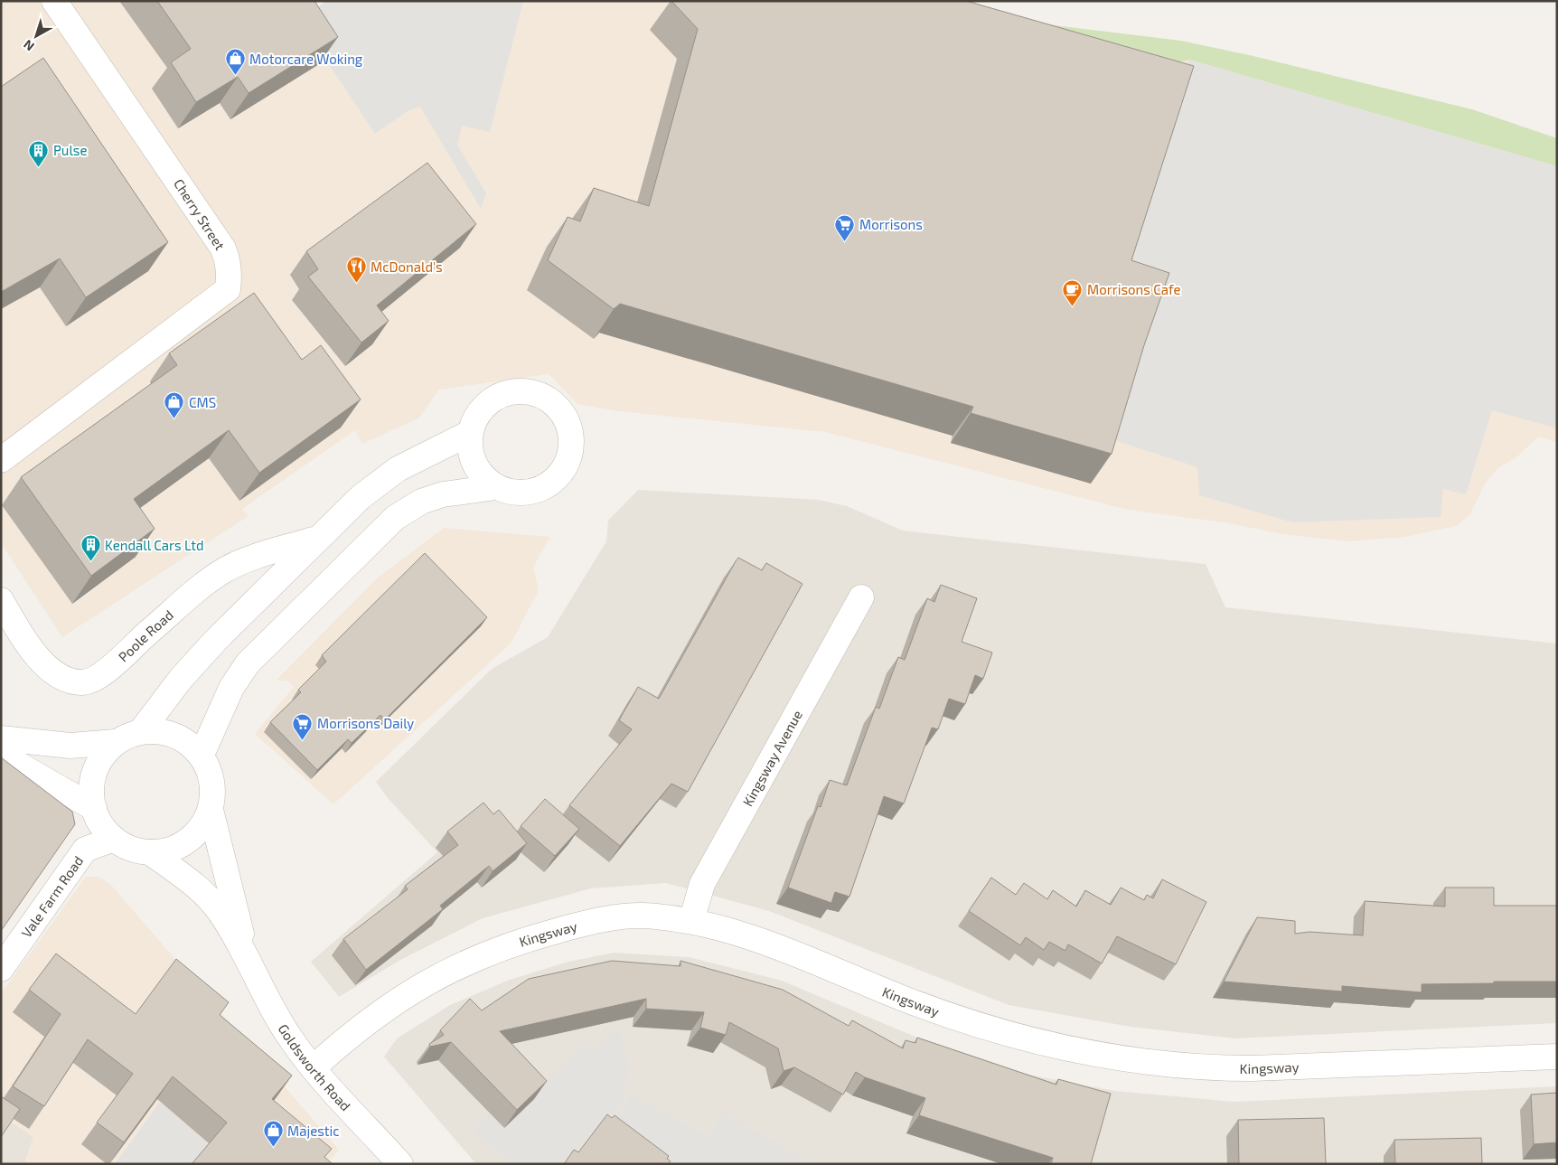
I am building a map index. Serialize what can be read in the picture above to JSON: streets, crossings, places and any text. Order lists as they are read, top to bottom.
{
  "streets": {
    "street": [
      "Cherry Street",
      "Poole Road",
      "Kingsway Avenue",
      "Vale Farm Road",
      "Kingsway",
      "Goldsworth Road"
    ]
  },
  "crossings": [
    ["Kingsway Avenue", "Kingsway"],
    ["Vale Farm Road", "Goldsworth Road"],
    ["Kingsway", "Goldsworth Road"]
  ],
  "places": {
    "shop": ["Motorcare Woking", "CMS", "Majestic"],
    "building": ["Pulse", "Kendall Cars Ltd"],
    "supermarket": ["Morrisons", "Morrisons Daily"],
    "restaurant": ["McDonald's"],
    "cafe": ["Morrisons Cafe"]
  },
  "north": "bottom left"
}
